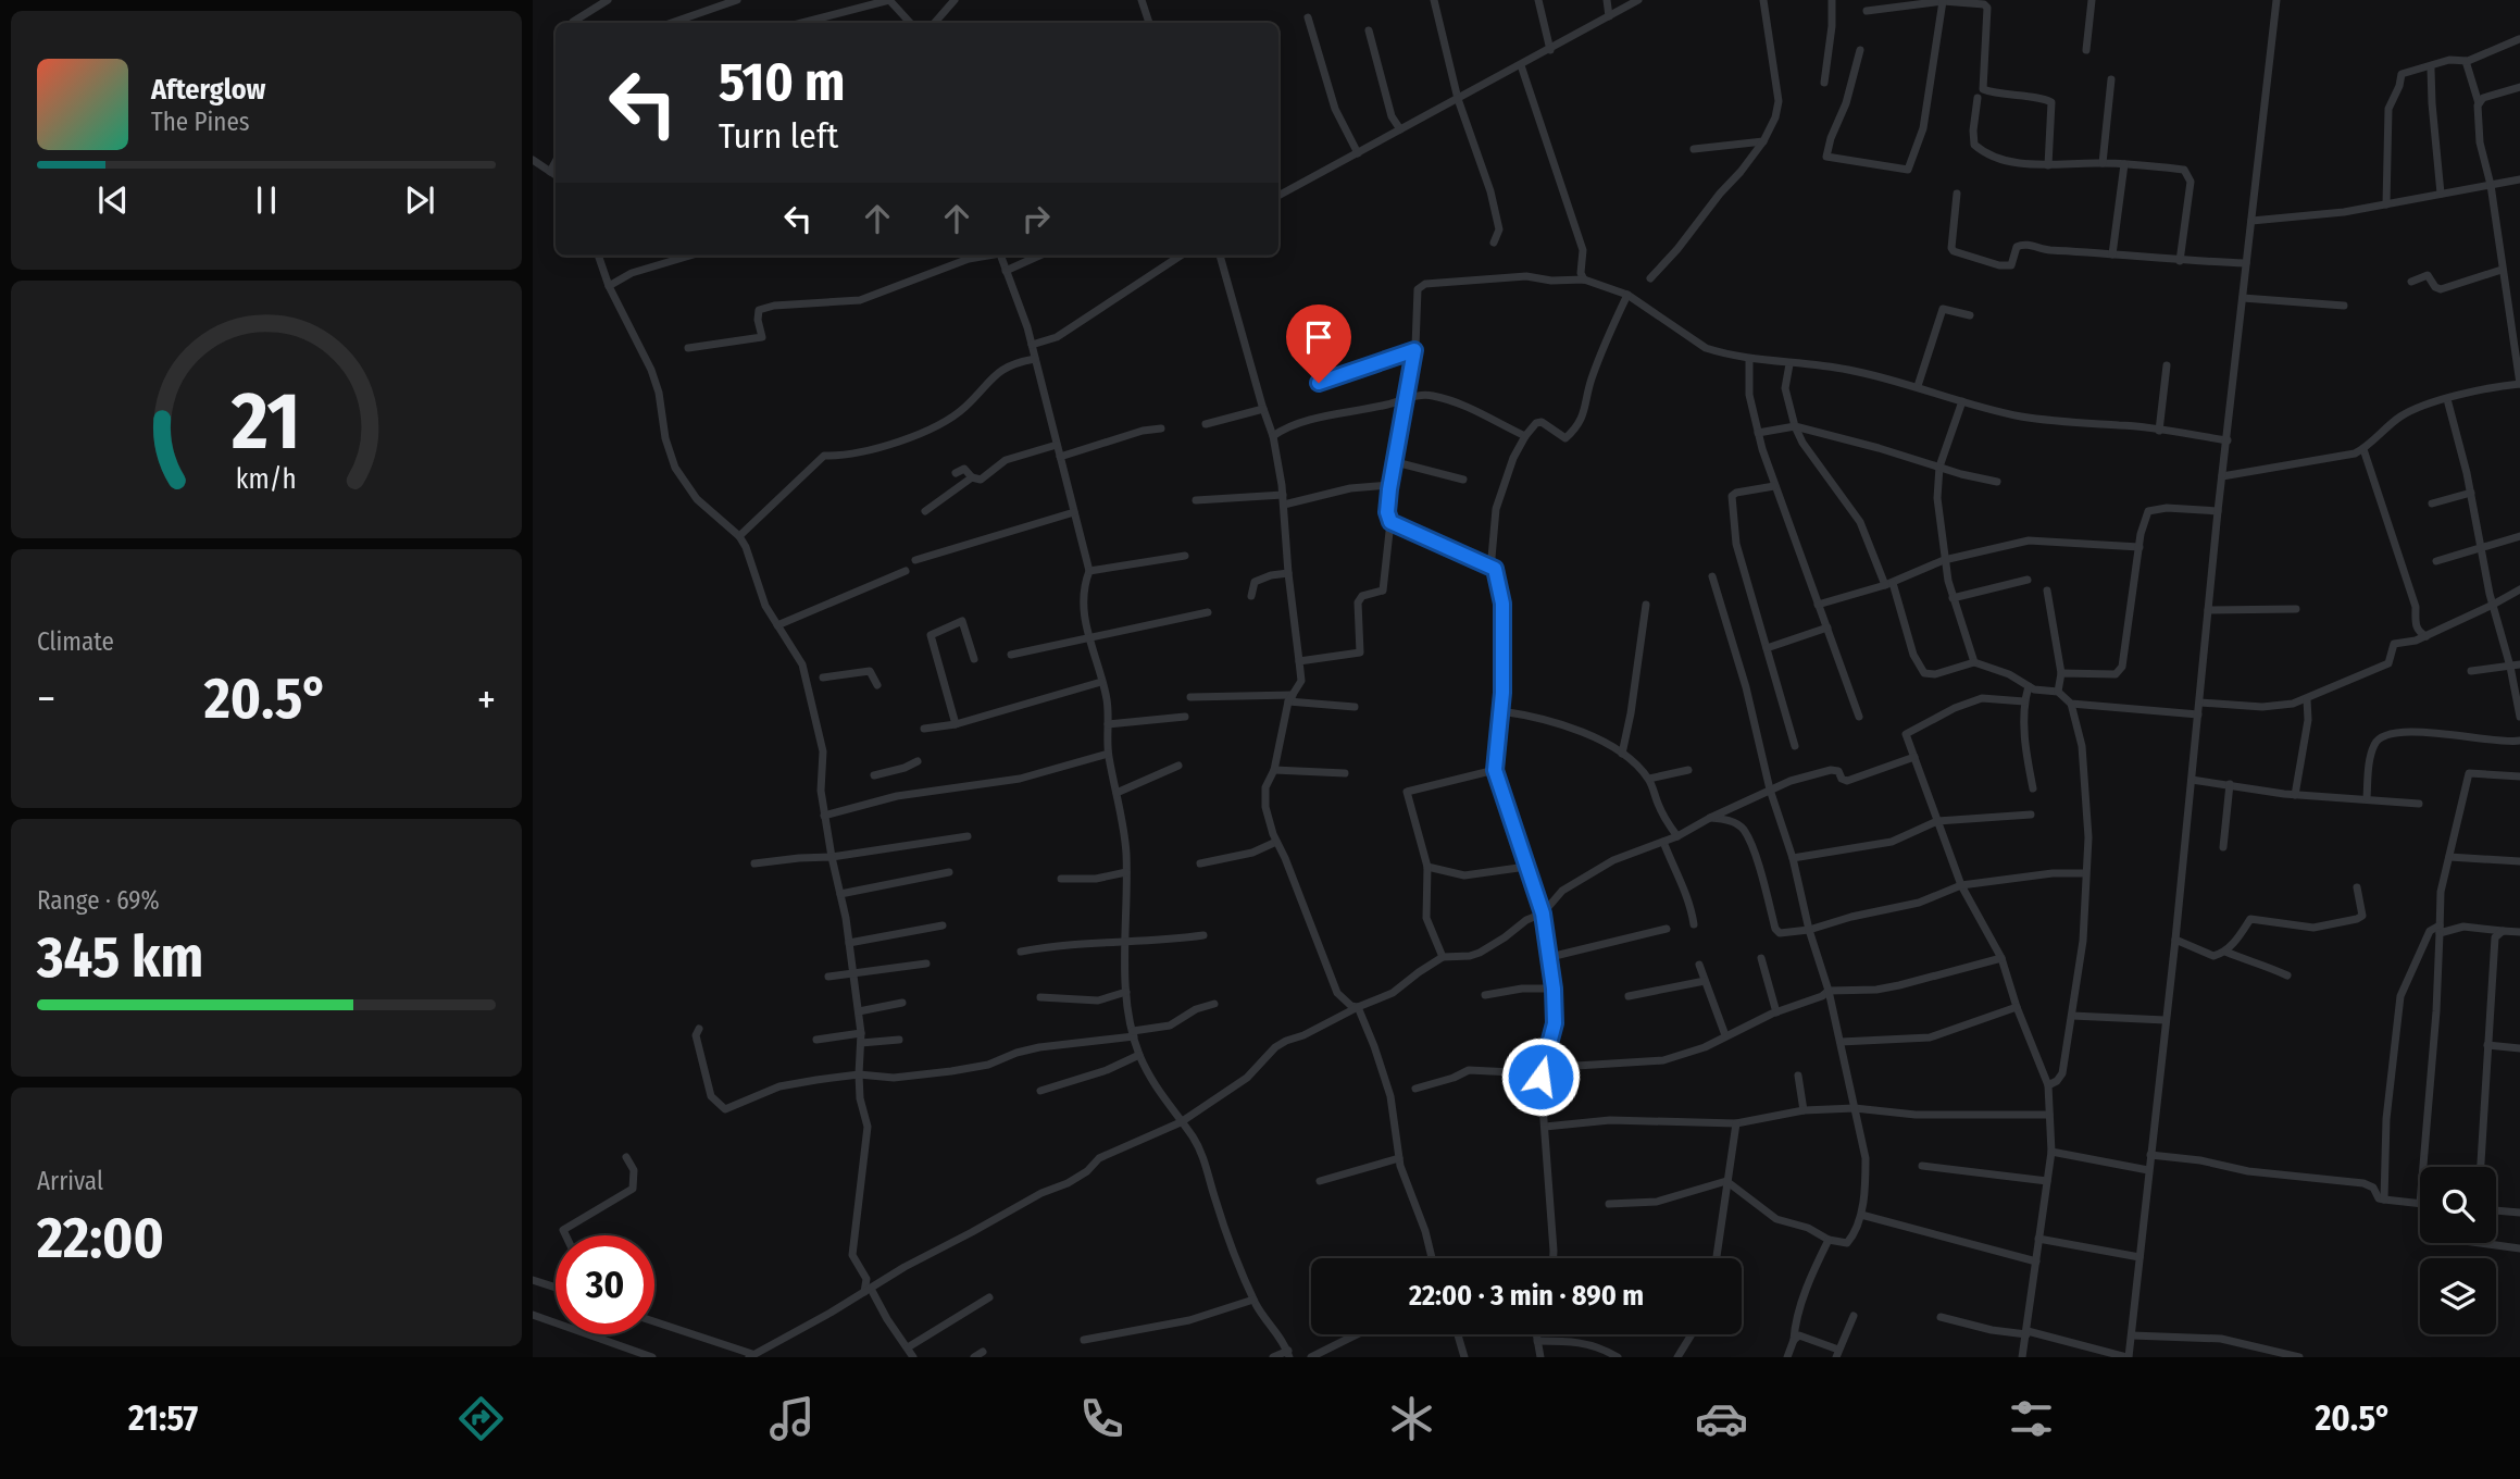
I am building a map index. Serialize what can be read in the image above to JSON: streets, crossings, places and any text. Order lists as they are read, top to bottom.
{
  "page": {
    "turn": ["510 m", "Turn left"],
    "song": ["Afterglow", "The Pines"],
    "tile": [
      "Climate",
      ["Range · 69%", "345 km"],
      ["Arrival", "22:00"]
    ],
    "heat": ["−", "20.5°", "+"],
    "limit": "30",
    "trip": "22:00 · 3 min · 890 m",
    "tabs": ["21:57", "20.5°"],
    "gauge": ["21", "km/h"]
  }
}
